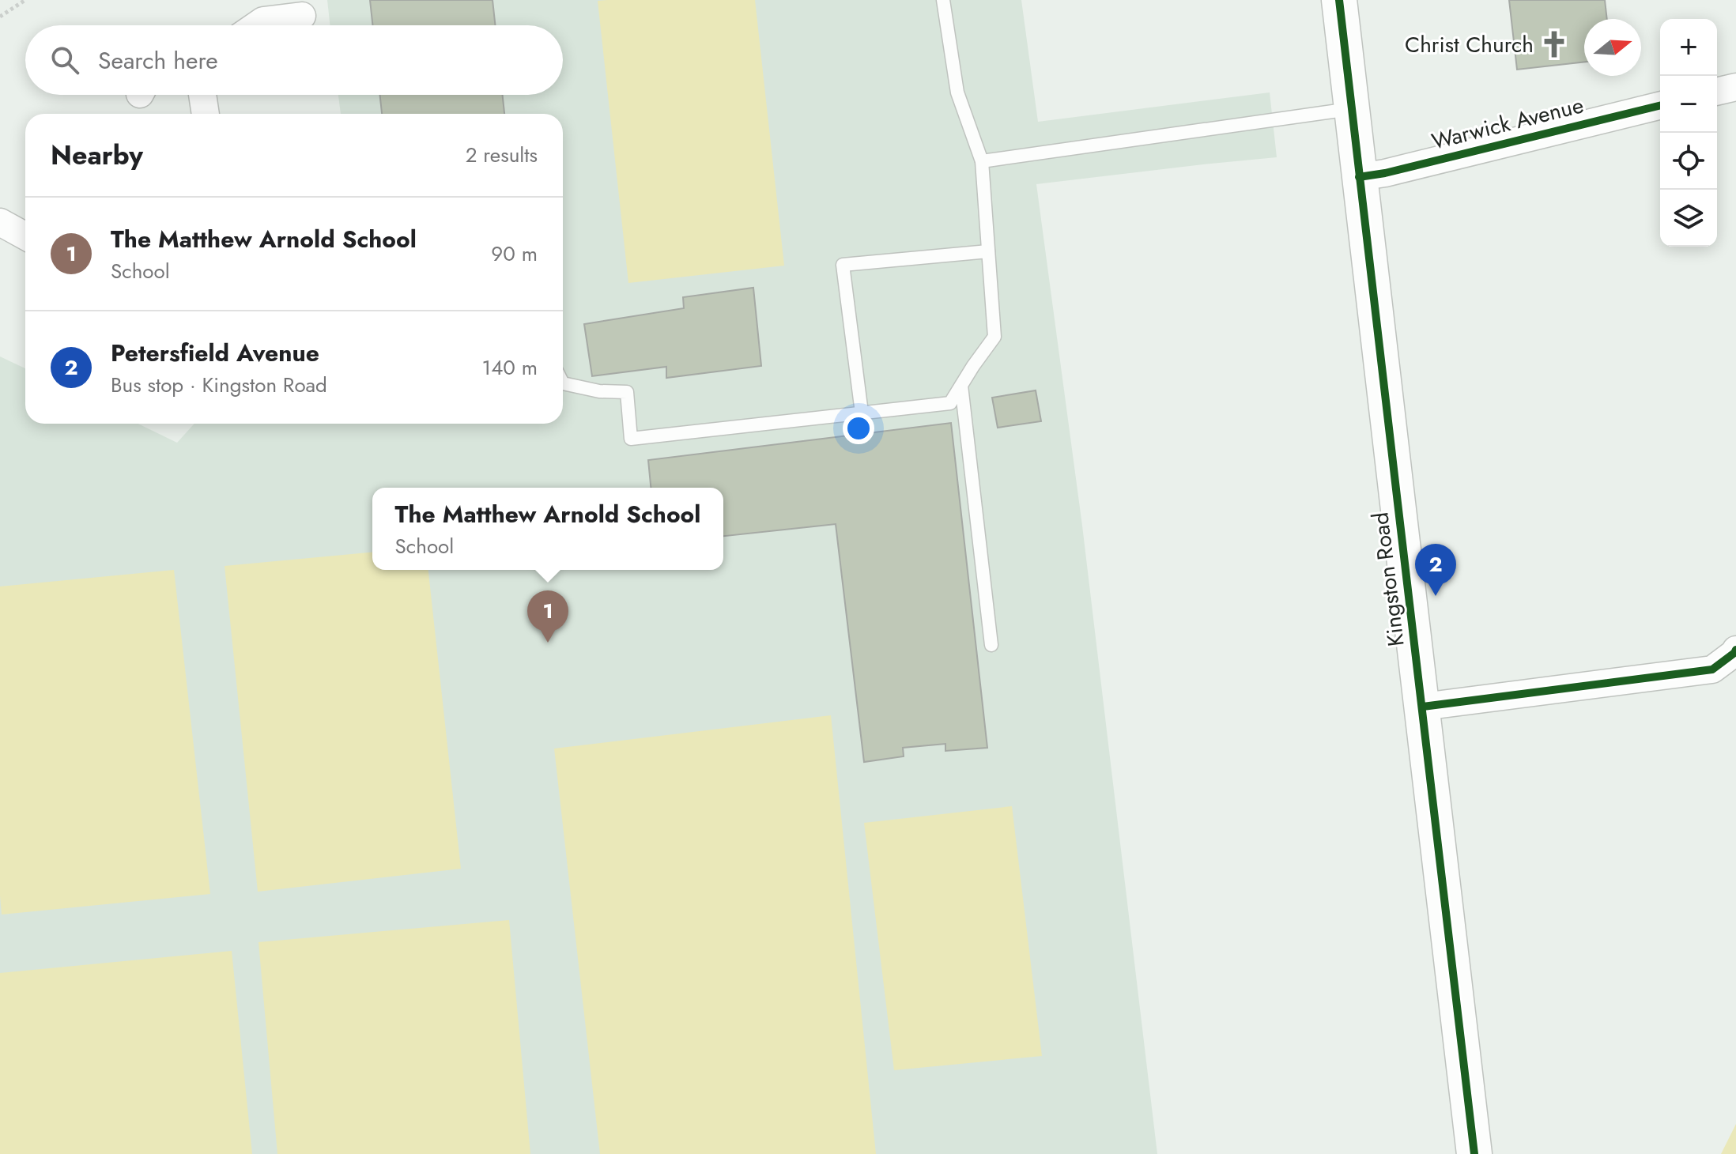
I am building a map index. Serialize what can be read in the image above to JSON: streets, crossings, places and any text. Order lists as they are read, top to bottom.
{
  "streets": {
    "street": ["Warwick Avenue", "Kingston Road"]
  },
  "crossings": [
    ["Warwick Avenue", "Kingston Road"]
  ],
  "places": {
    "church": ["Christ Church"]
  },
  "north": "right",
  "page": {
    "map_buttons": ["+", "−"],
    "search": "Search here",
    "heading": ["Nearby", "2 results"],
    "list": [
      {
        "mark": "1",
        "name": "The Matthew Arnold School",
        "note": "School",
        "value": "90 m"
      },
      {
        "mark": "2",
        "name": "Petersfield Avenue",
        "note": "Bus stop · Kingston Road",
        "value": "140 m"
      }
    ],
    "popup": ["The Matthew Arnold School", "School"],
    "pins": ["2", "1"]
  }
}
